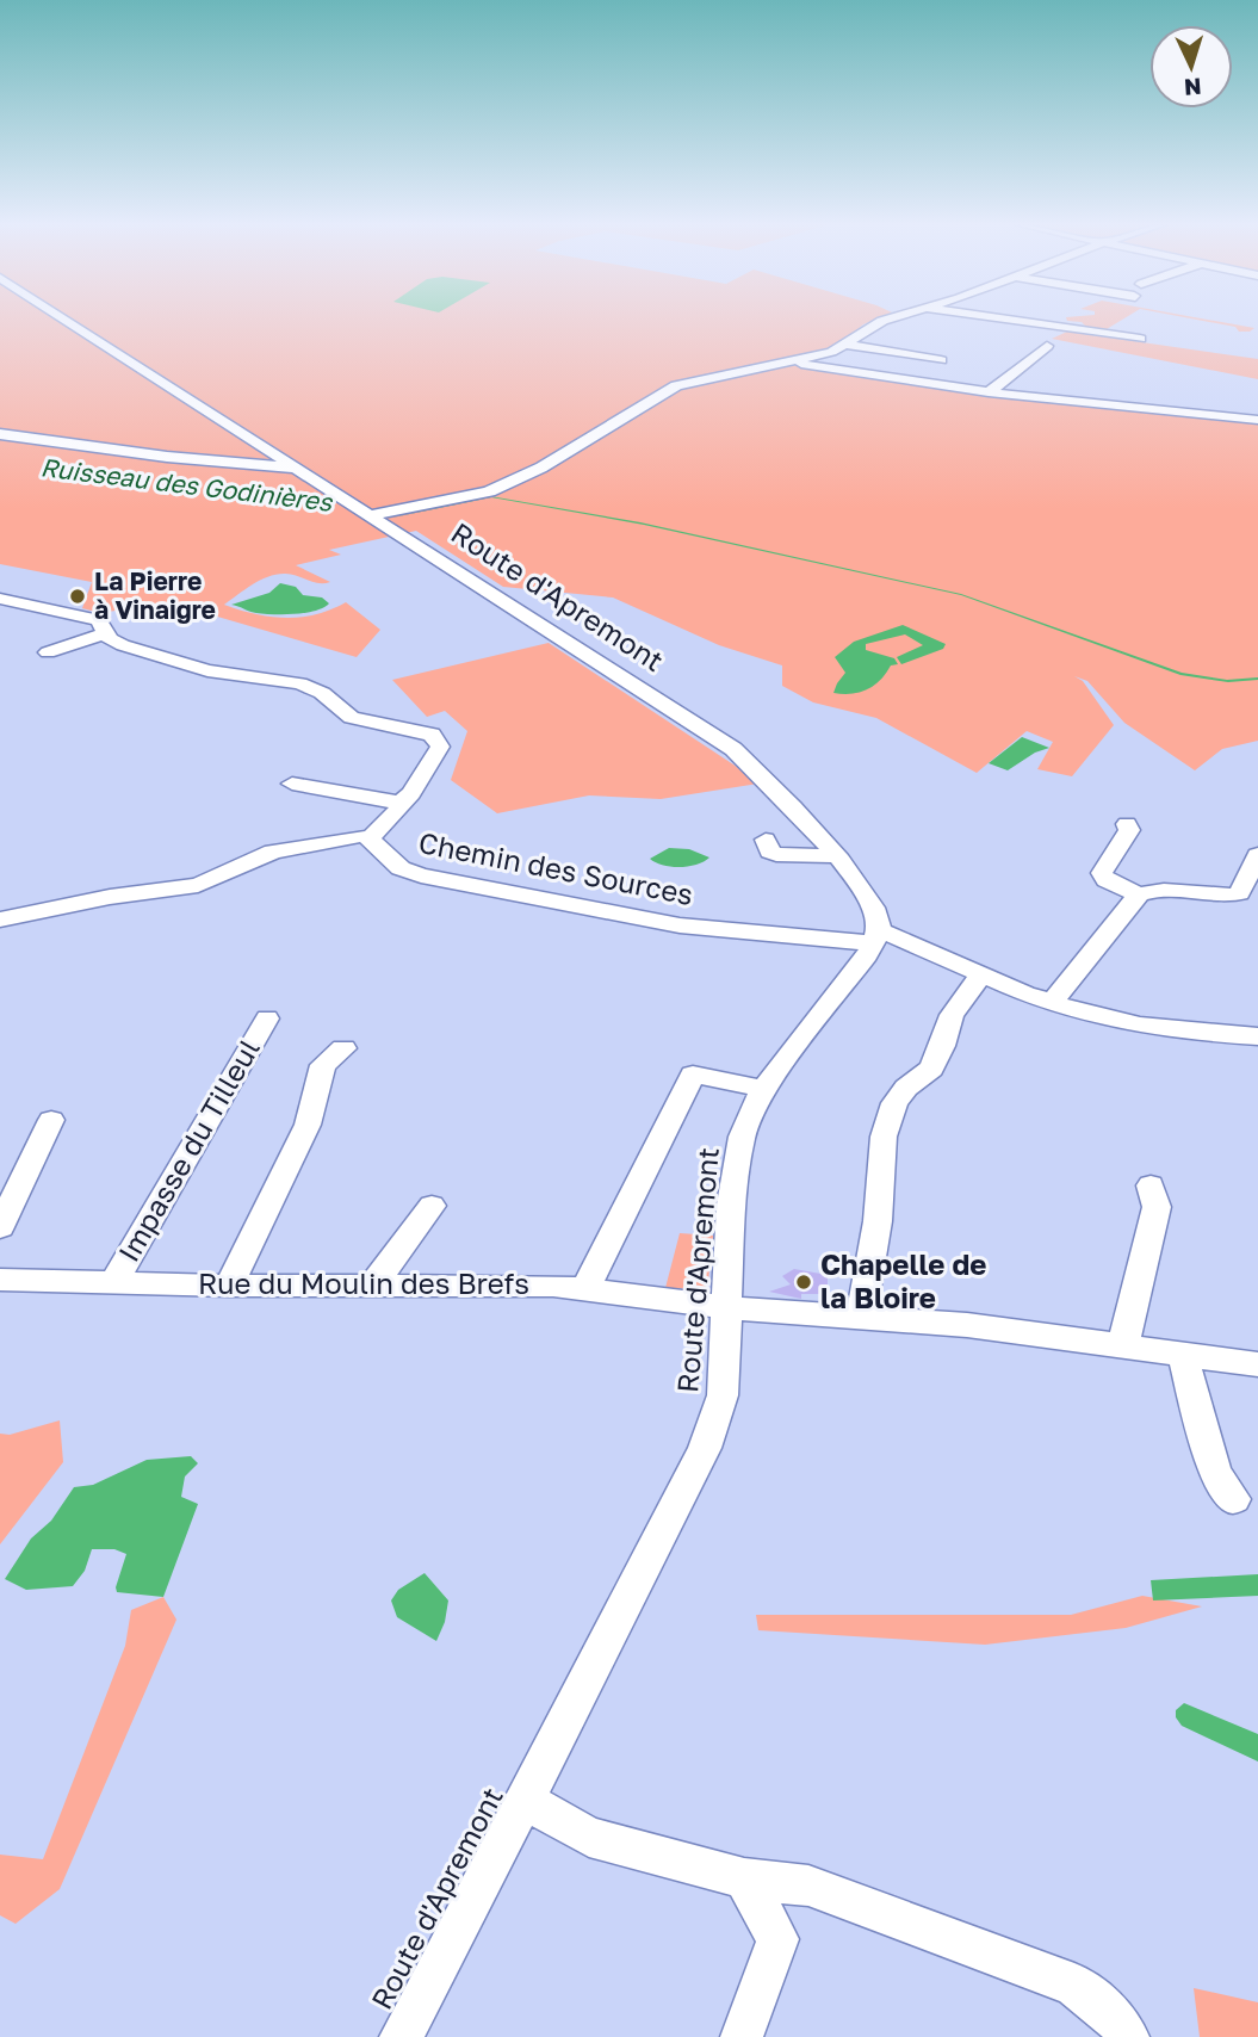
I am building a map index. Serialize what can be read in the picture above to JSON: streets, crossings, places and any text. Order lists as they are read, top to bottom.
{
  "streets": {
    "street": [
      "Route d'Apremont",
      "Chemin des Sources",
      "Impasse du Tilleul",
      "Rue du Moulin des Brefs"
    ]
  },
  "crossings": [
    ["Route d'Apremont", "Chemin des Sources"],
    ["Route d'Apremont", "Rue du Moulin des Brefs"],
    ["Impasse du Tilleul", "Rue du Moulin des Brefs"]
  ],
  "water": ["Ruisseau des Godinières"],
  "places": ["La Pierre à Vinaigre", "Chapelle de la Bloire"],
  "north": "bottom"
}
